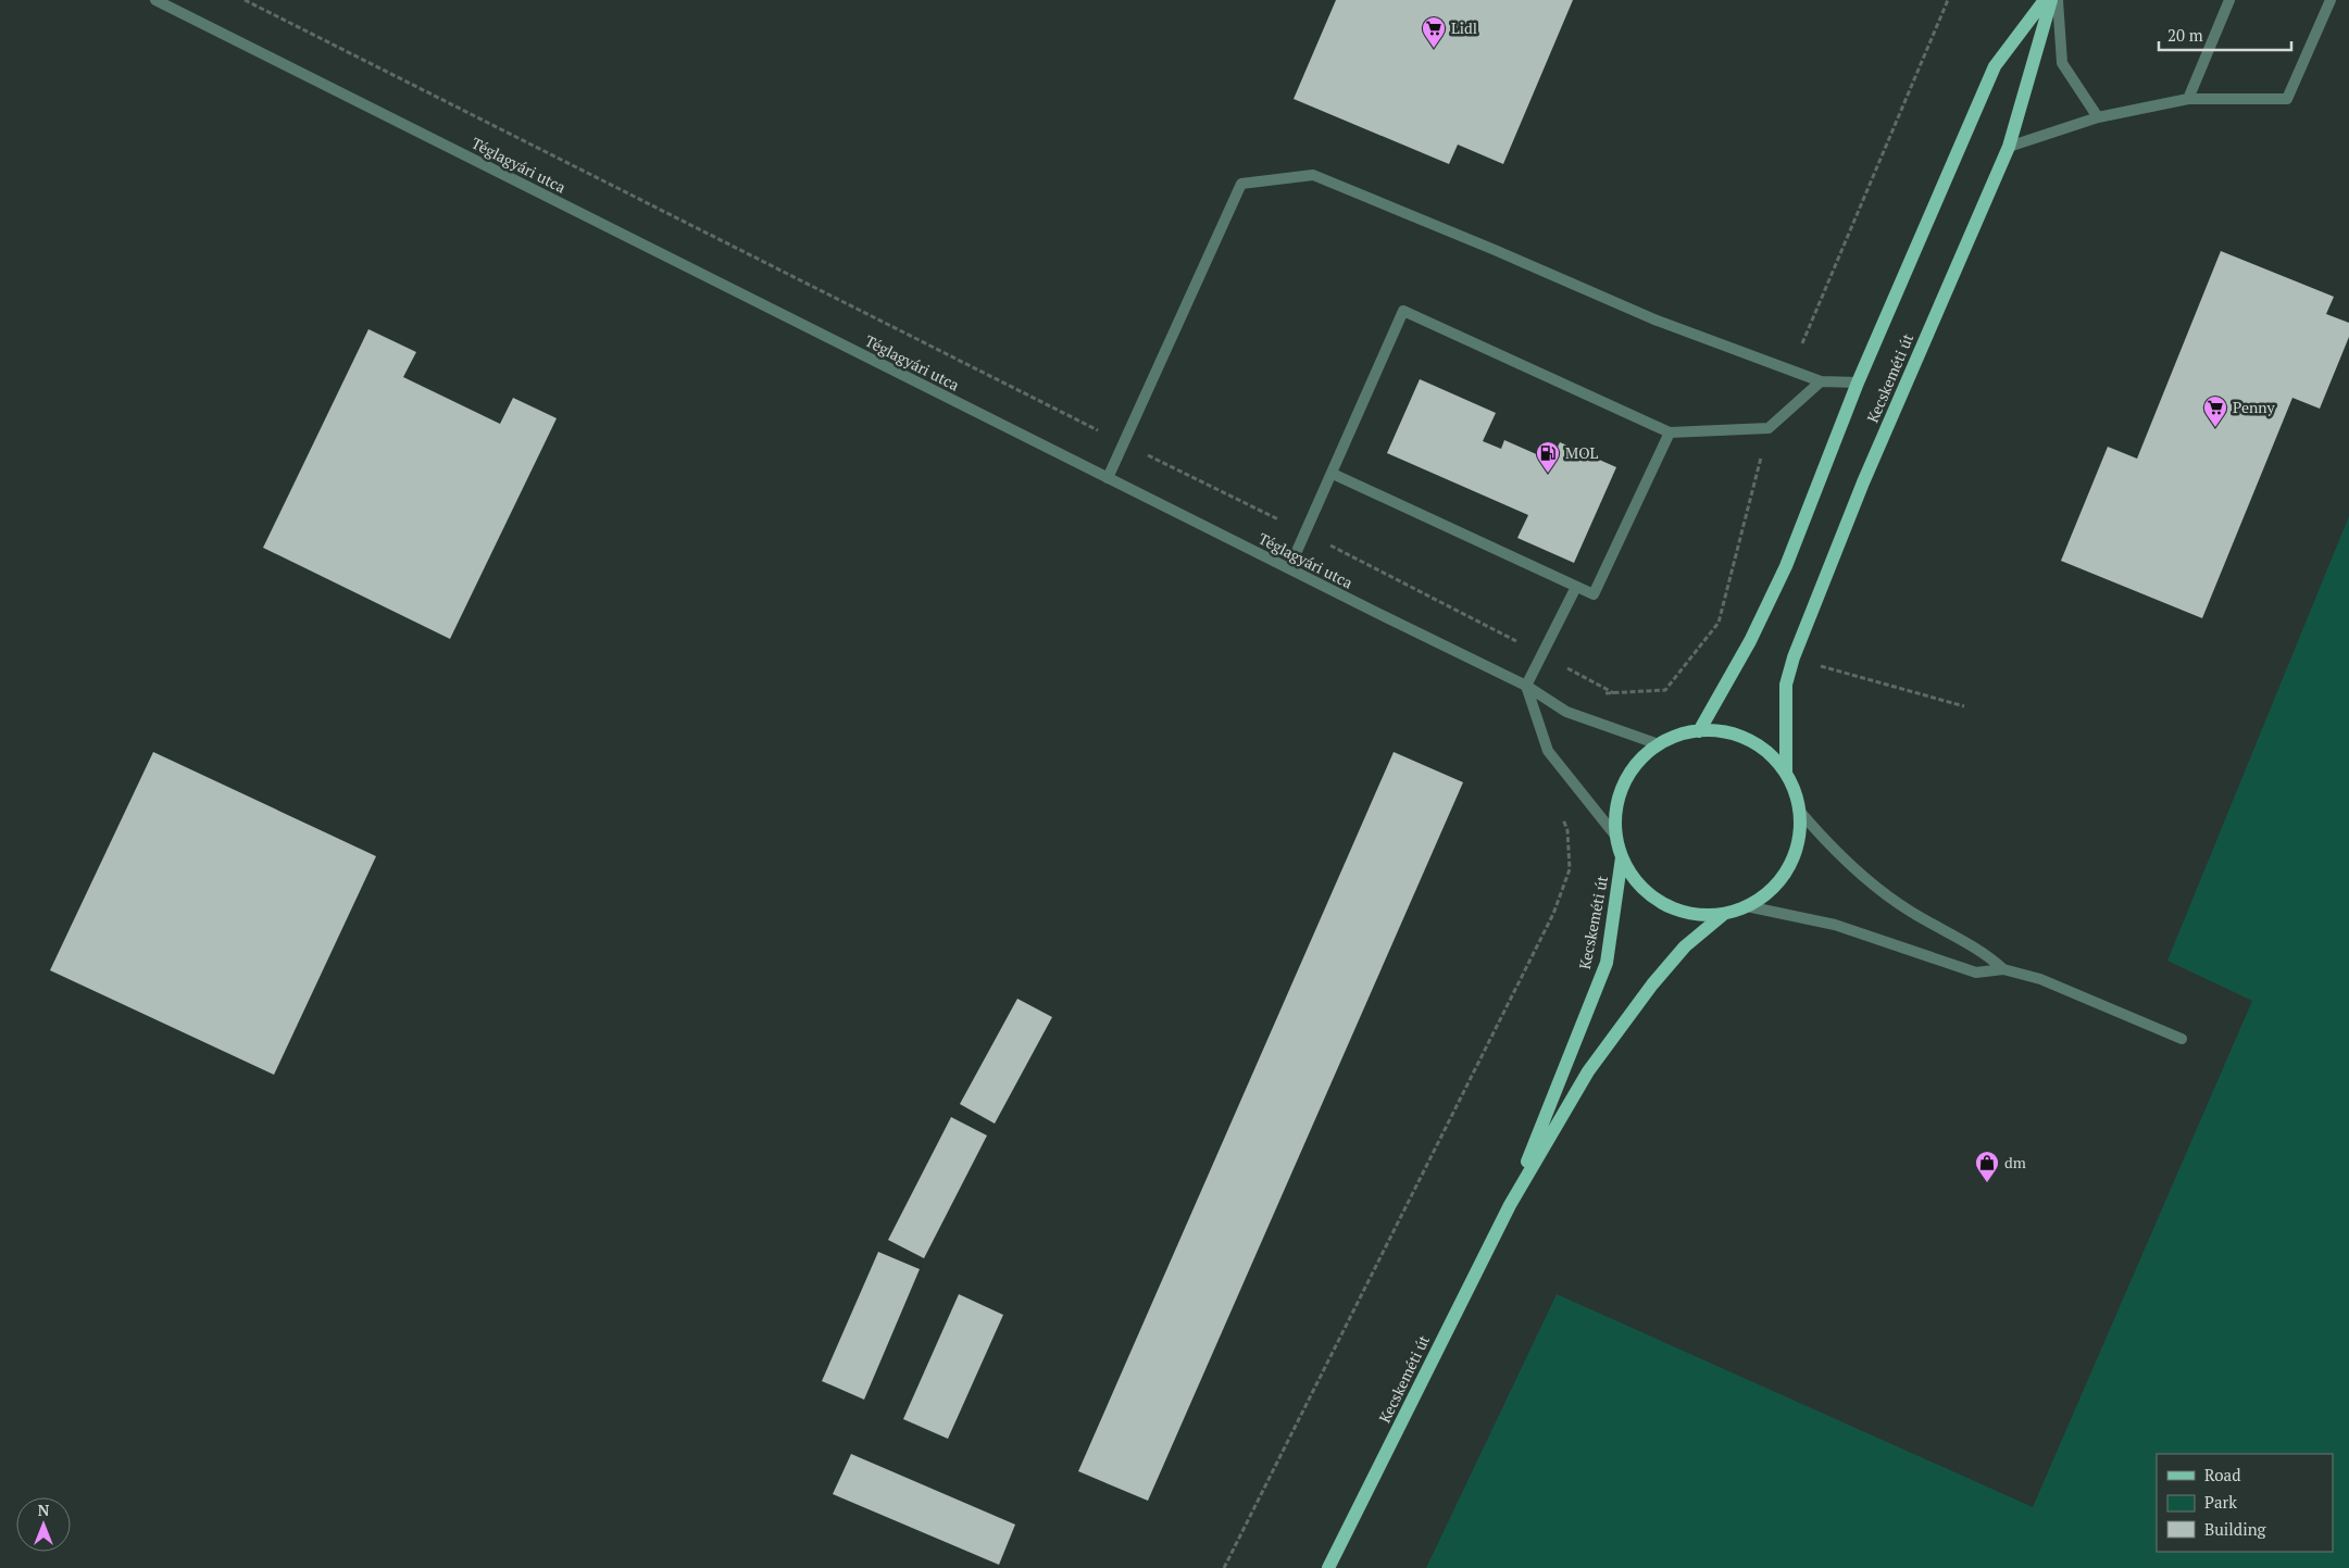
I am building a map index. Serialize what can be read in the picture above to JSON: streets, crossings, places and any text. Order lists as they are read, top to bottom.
{
  "streets": {
    "main road": ["Kecskeméti út"],
    "street": ["Téglagyári utca"]
  },
  "crossings": [
    ["Téglagyári utca", "Kecskeméti út"]
  ],
  "places": {
    "supermarket": ["Lidl", "Penny"],
    "fuel station": ["MOL"],
    "shop": ["dm"]
  },
  "legend": ["Road", "Park", "Building"],
  "scale_bar": "20 m",
  "north": "top"
}
